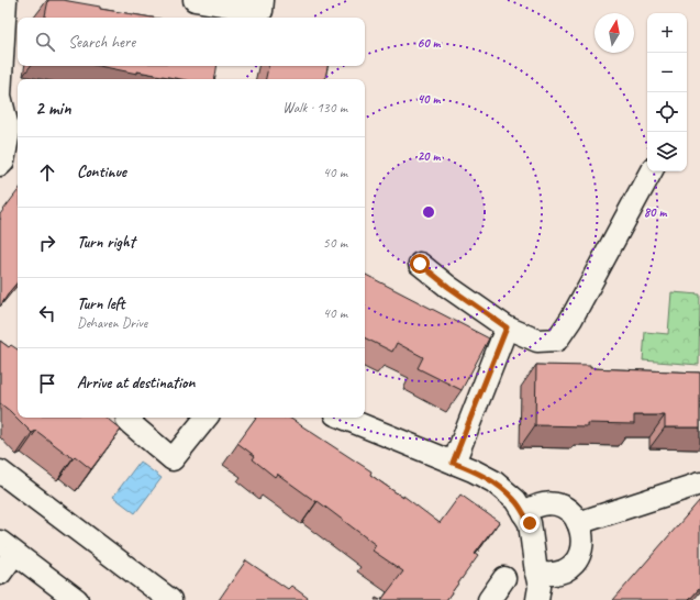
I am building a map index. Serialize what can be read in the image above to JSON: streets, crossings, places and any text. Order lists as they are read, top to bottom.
{
  "north": "top",
  "page": {
    "map_buttons": ["+", "−"],
    "search": "Search here",
    "heading": ["2 min", "Walk · 130 m"],
    "list": [
      ["Continue", "40 m"],
      ["Turn right", "50 m"],
      ["Turn left", "Dehaven Drive", "40 m"],
      "Arrive at destination"
    ]
  },
  "rings": [
    "60 m",
    "40 m",
    "20 m",
    "80 m"
  ]
}
